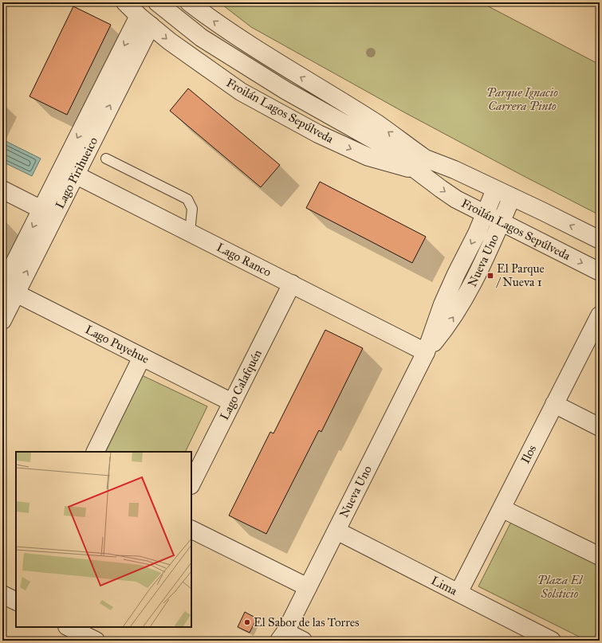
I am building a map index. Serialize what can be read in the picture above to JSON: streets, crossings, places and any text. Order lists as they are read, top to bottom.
{
  "streets": {
    "street": [
      "Froilán Lagos Sepúlveda",
      "Lago Pirihueico",
      "Lago Ranco",
      "Nueva Uno",
      "Lago Puyehue",
      "Lago Calafquén",
      "Ilos",
      "Lima"
    ]
  },
  "crossings": [
    ["Froilán Lagos Sepúlveda", "Lago Pirihueico"],
    ["Froilán Lagos Sepúlveda", "Nueva Uno"],
    ["Lago Pirihueico", "Lago Ranco"],
    ["Lago Pirihueico", "Lago Puyehue"],
    ["Lago Ranco", "Nueva Uno"],
    ["Lago Ranco", "Lago Calafquén"],
    ["Nueva Uno", "Lima"],
    ["Lago Puyehue", "Lago Calafquén"],
    ["Ilos", "Lima"]
  ],
  "parks": ["Parque Ignacio Carrera Pinto", "Plaza El Solsticio"],
  "places": {
    "transit": ["El Parque / Nueva 1"],
    "other": ["El Sabor de las Torres"]
  }
}
